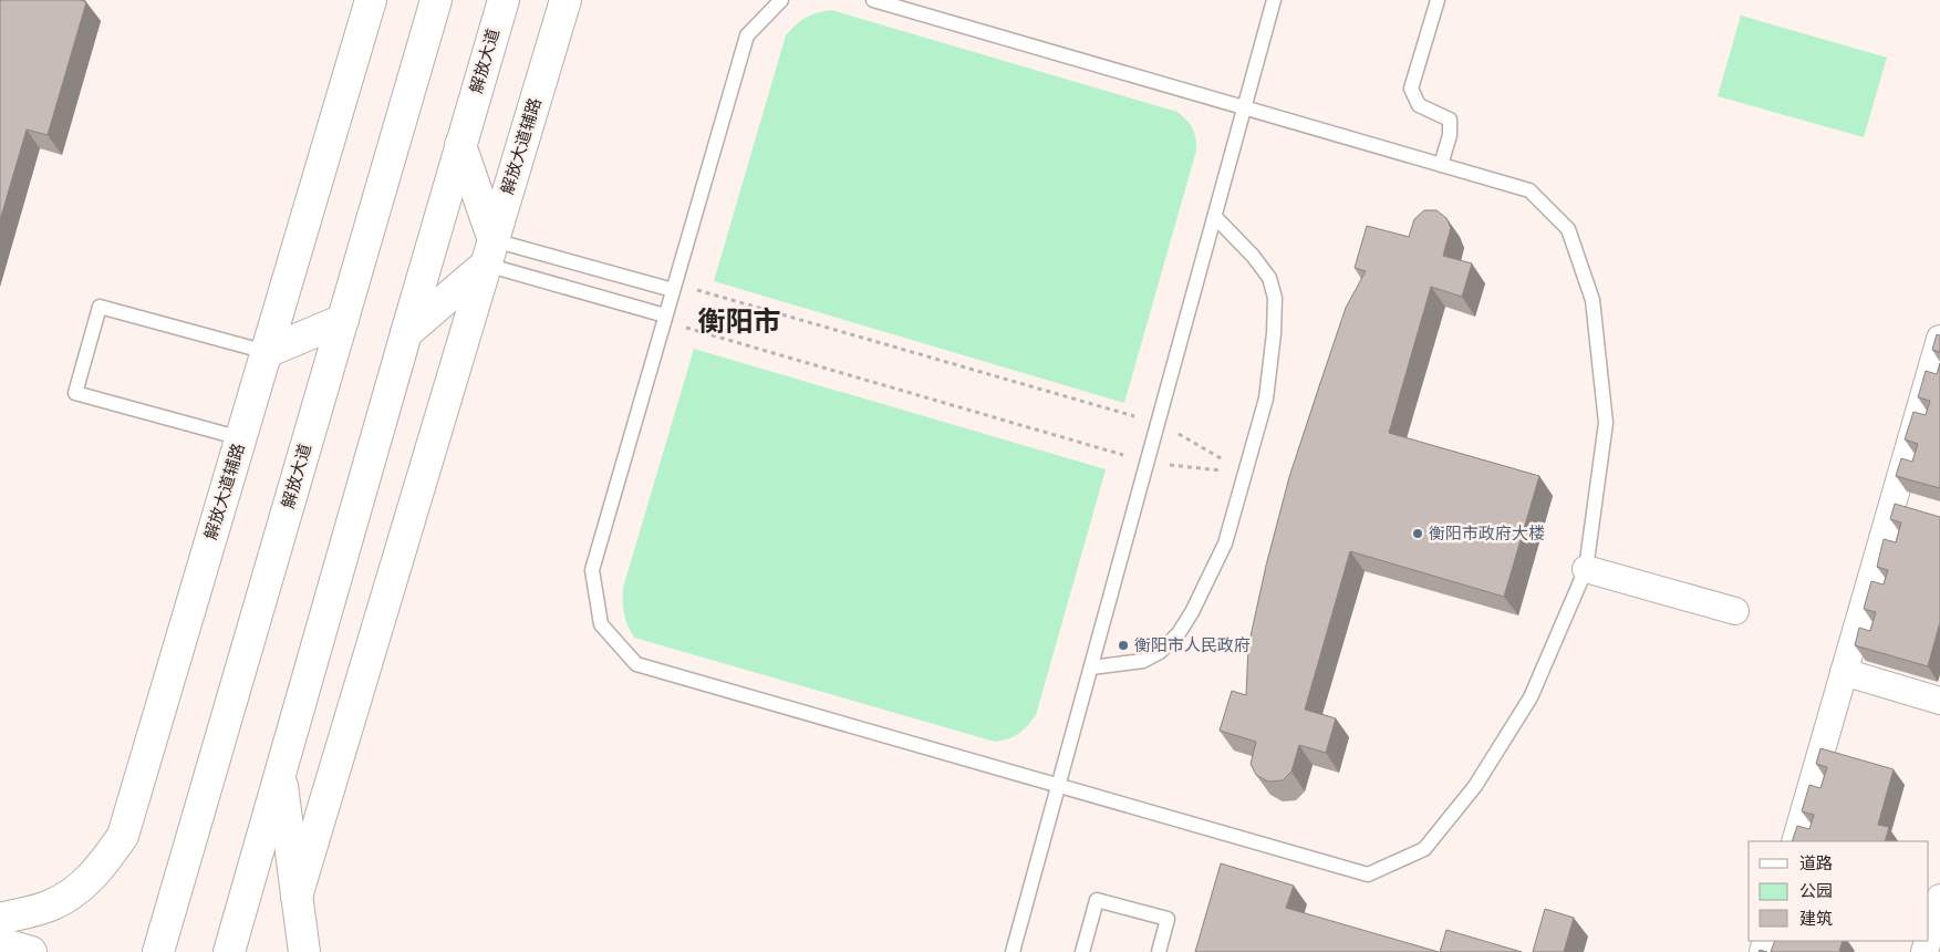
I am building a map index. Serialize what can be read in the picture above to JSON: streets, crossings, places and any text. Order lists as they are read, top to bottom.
{
  "streets": {
    "main road": ["解放大道", "解放大道辅路"]
  },
  "districts": ["衡阳市"],
  "places": ["衡阳市政府大楼", "衡阳市人民政府"],
  "legend": ["道路", "公园", "建筑"]
}
